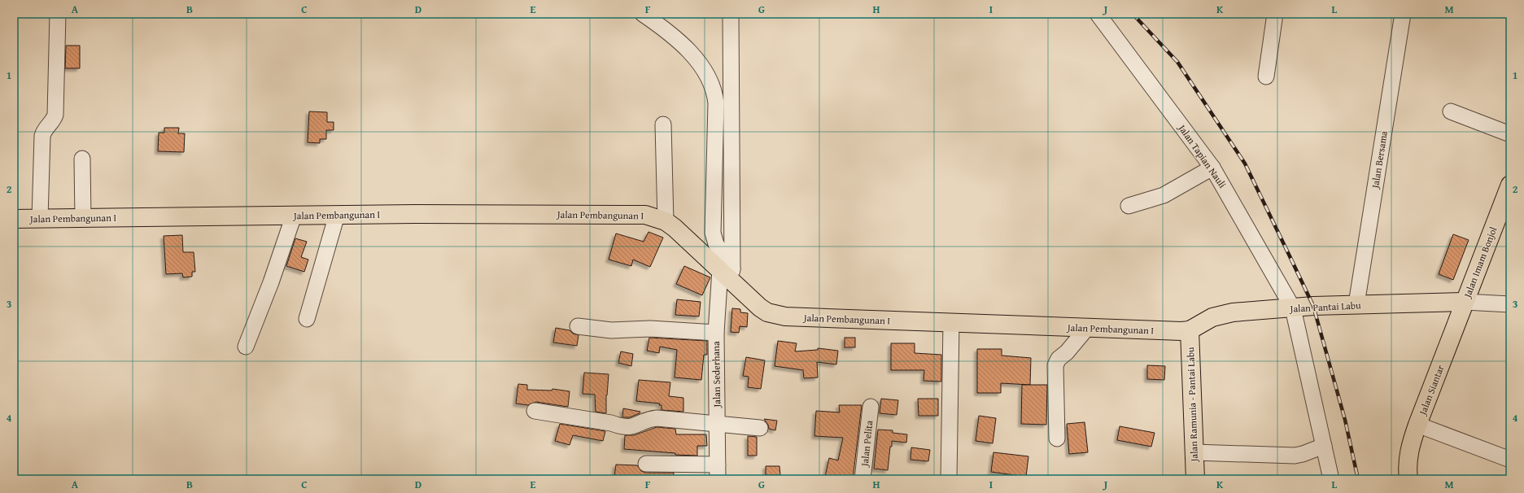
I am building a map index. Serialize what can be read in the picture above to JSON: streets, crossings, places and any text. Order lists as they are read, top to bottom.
{
  "streets": {
    "main road": [
      "Jalan Pembangunan I",
      "Jalan Imam Bonjol",
      "Jalan Pantai Labu",
      "Jalan Siantar",
      "Jalan Ramunia - Pantai Labu"
    ],
    "street": [
      "Jalan Tapian Nauli",
      "Jalan Bersama",
      "Jalan Sederhana",
      "Jalan Pelita"
    ]
  },
  "crossings": [
    ["Jalan Tapian Nauli", "Jalan Pantai Labu"],
    ["Jalan Bersama", "Jalan Pantai Labu"],
    ["Jalan Pembangunan I", "Jalan Pantai Labu"],
    ["Jalan Pembangunan I", "Jalan Sederhana"],
    ["Jalan Pembangunan I", "Jalan Ramunia - Pantai Labu"],
    ["Jalan Imam Bonjol", "Jalan Pantai Labu"],
    ["Jalan Imam Bonjol", "Jalan Siantar"],
    ["Jalan Pantai Labu", "Jalan Siantar"],
    ["Jalan Pantai Labu", "Jalan Ramunia - Pantai Labu"]
  ],
  "grid": {
    "columns": [
      "A",
      "B",
      "C",
      "D",
      "E",
      "F",
      "G",
      "H",
      "I",
      "J",
      "K",
      "L",
      "M"
    ],
    "rows": [
      "1",
      "2",
      "3",
      "4"
    ]
  }
}
